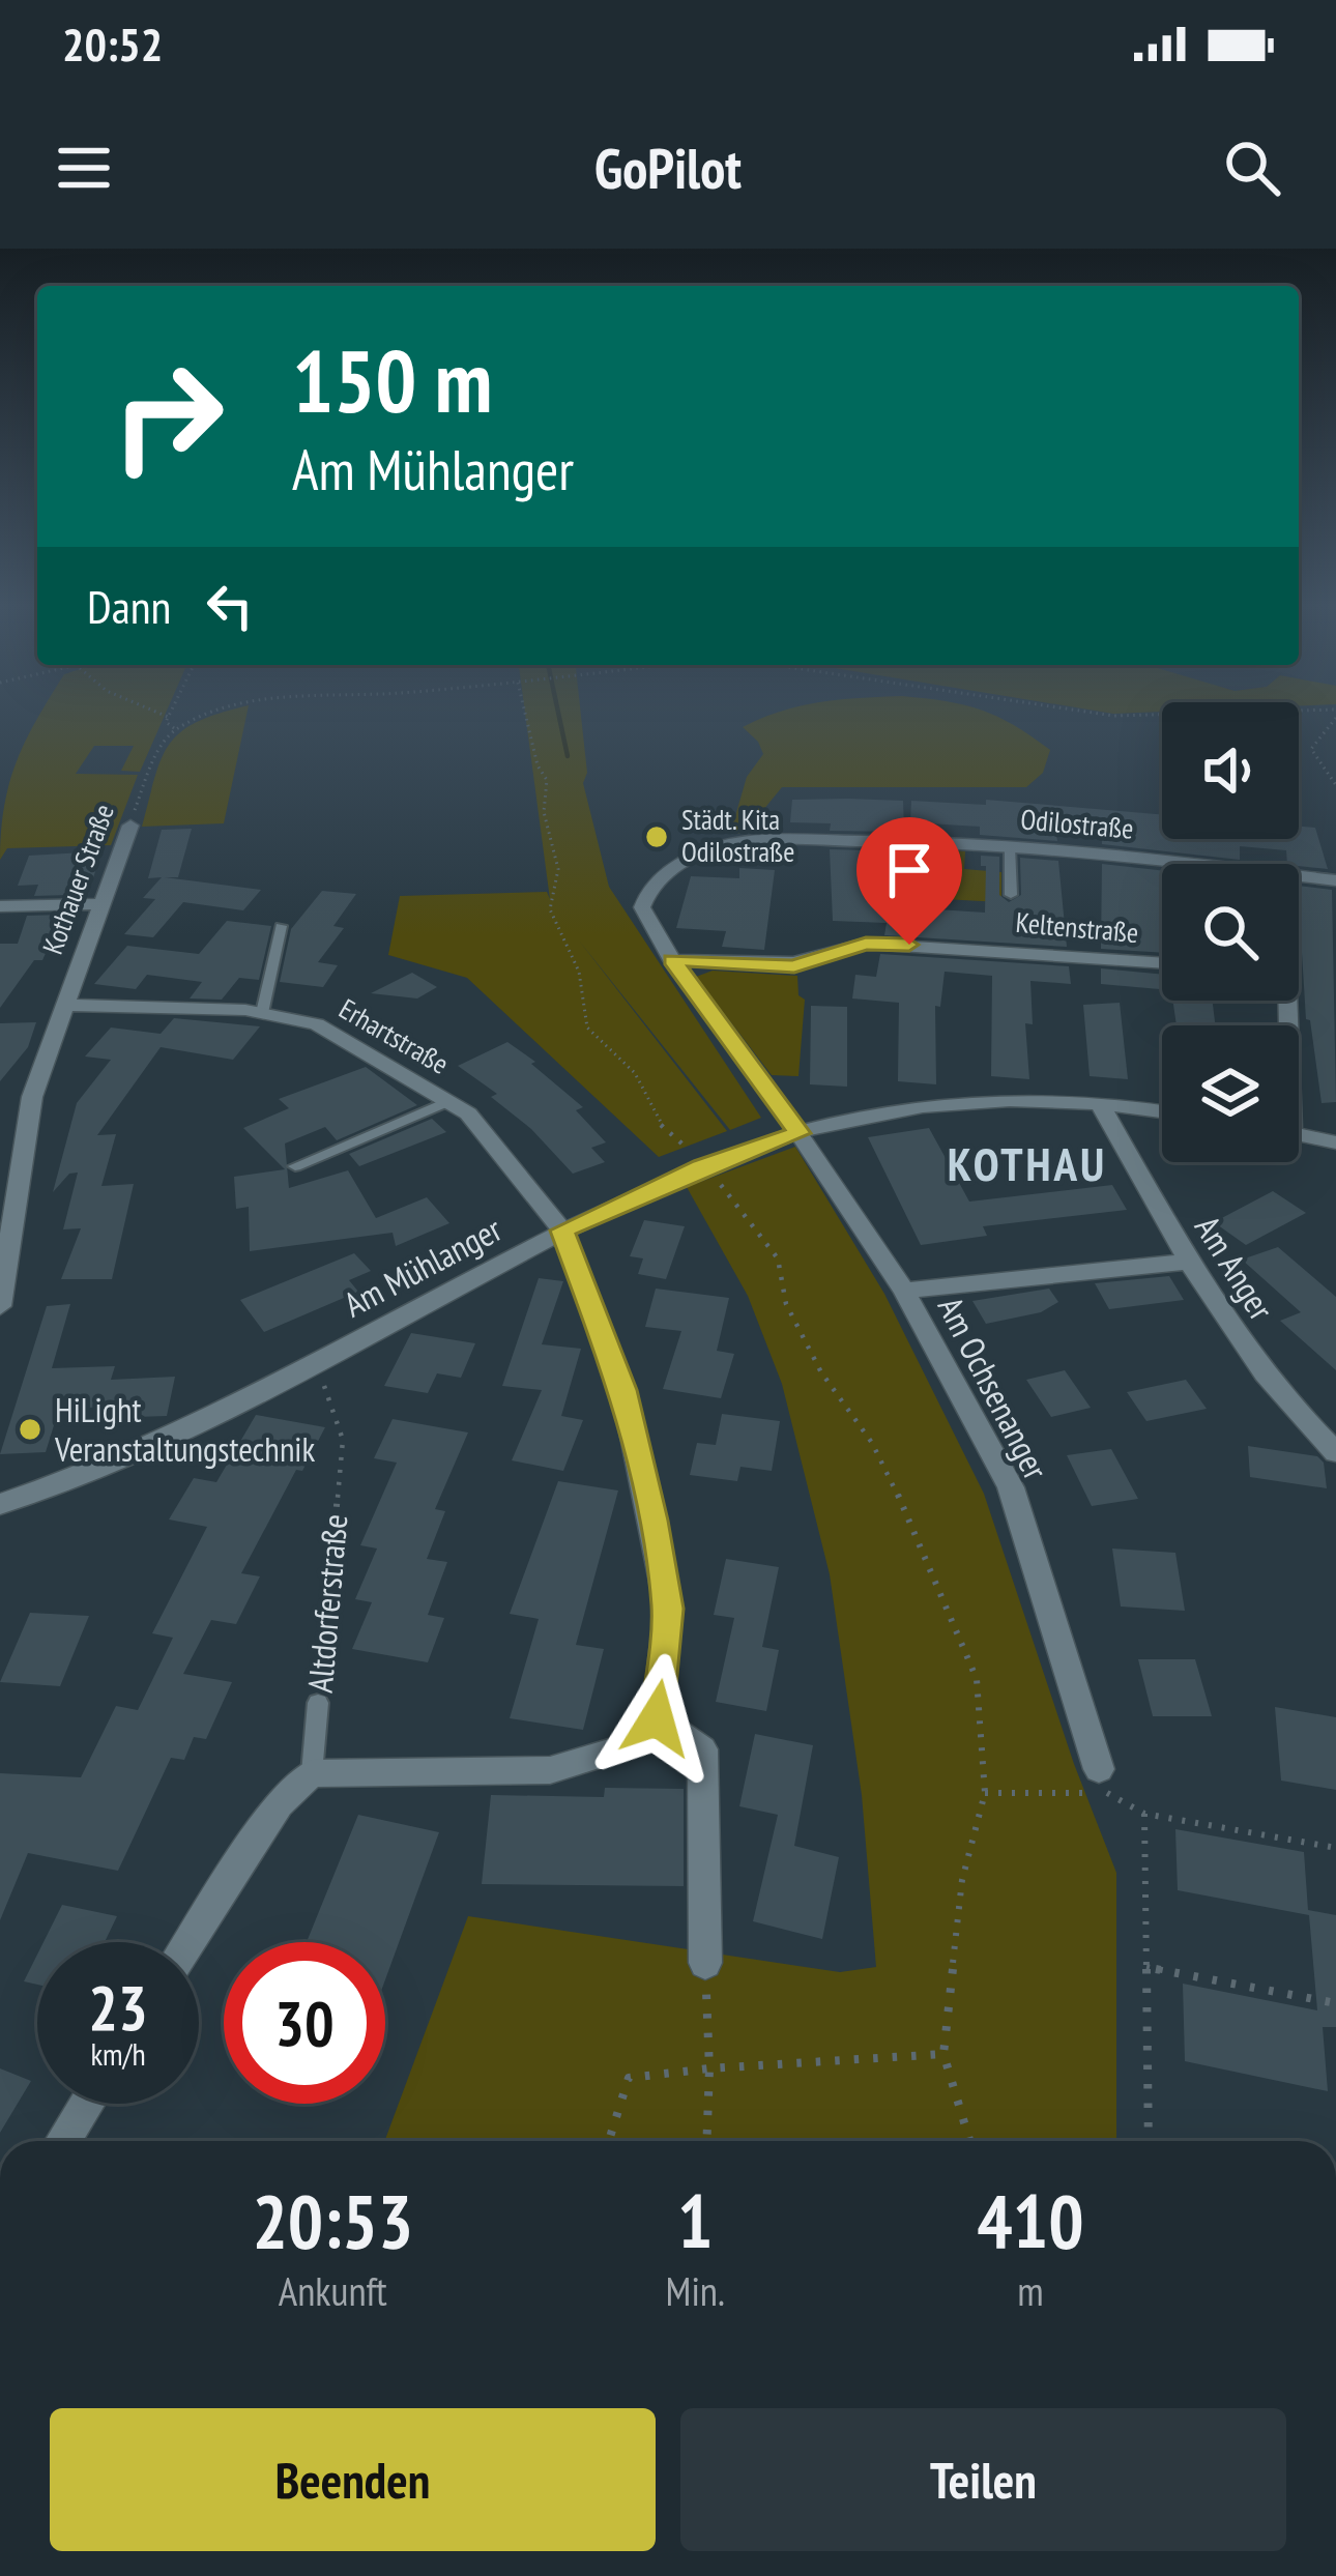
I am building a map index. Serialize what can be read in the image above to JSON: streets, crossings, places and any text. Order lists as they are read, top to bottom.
{
  "streets": {
    "street": [
      "Odilostraße",
      "Kothauer Straße",
      "Keltenstraße",
      "Erhartstraße",
      "Am Mühlanger",
      "Am Anger",
      "Am Ochsenanger"
    ],
    "lane": ["Altdorferstraße"]
  },
  "crossings": [
    ["Odilostraße", "Keltenstraße"],
    ["Odilostraße", "Am Mühlanger"],
    ["Odilostraße", "Am Ochsenanger"],
    ["Kothauer Straße", "Erhartstraße"],
    ["Erhartstraße", "Am Mühlanger"],
    ["Am Mühlanger", "Am Anger"],
    ["Am Mühlanger", "Am Ochsenanger"],
    ["Am Mühlanger", "Altdorferstraße"]
  ],
  "districts": ["KOTHAU"],
  "places": ["Städt. Kita Odilostraße", "HiLight Veranstaltungstechnik"],
  "page": {
    "status": "20:52",
    "header": "GoPilot",
    "turn": ["150 m", "Am Mühlanger"],
    "then": "Dann",
    "speed": "23 km/h",
    "limit": "30",
    "eta": [
      "20:53",
      "Ankunft",
      "1",
      "Min.",
      "410",
      "m"
    ],
    "buttons": ["Beenden", "Teilen"]
  }
}
